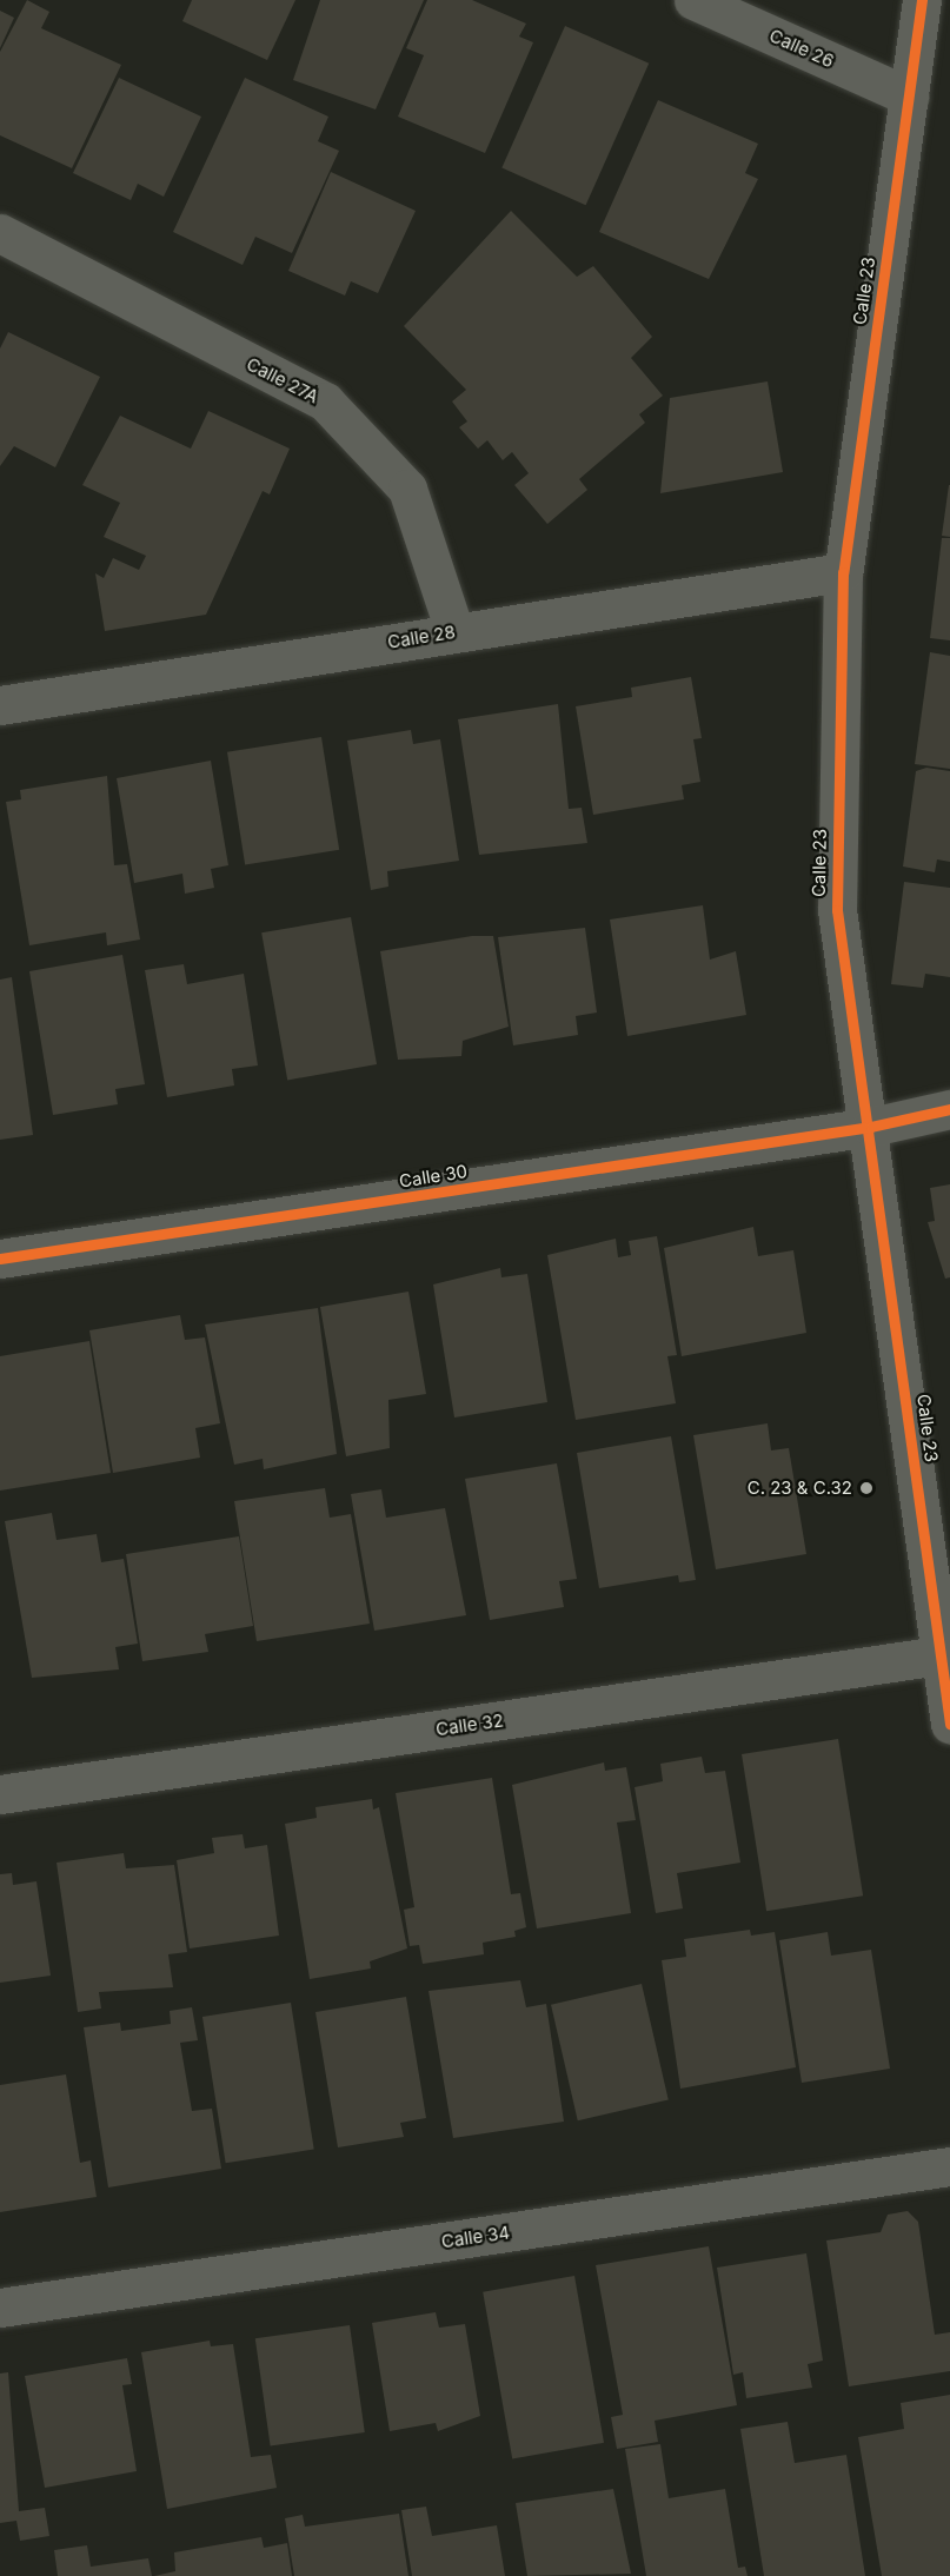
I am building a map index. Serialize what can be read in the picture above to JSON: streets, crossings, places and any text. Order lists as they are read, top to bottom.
{
  "streets": {
    "street": [
      "Calle 26",
      "Calle 23",
      "Calle 27A",
      "Calle 28",
      "Calle 30",
      "Calle 32",
      "Calle 34"
    ]
  },
  "crossings": [
    ["Calle 26", "Calle 23"],
    ["Calle 23", "Calle 28"],
    ["Calle 23", "Calle 30"],
    ["Calle 23", "Calle 32"],
    ["Calle 27A", "Calle 28"]
  ],
  "places": ["C. 23 & C.32"]
}
